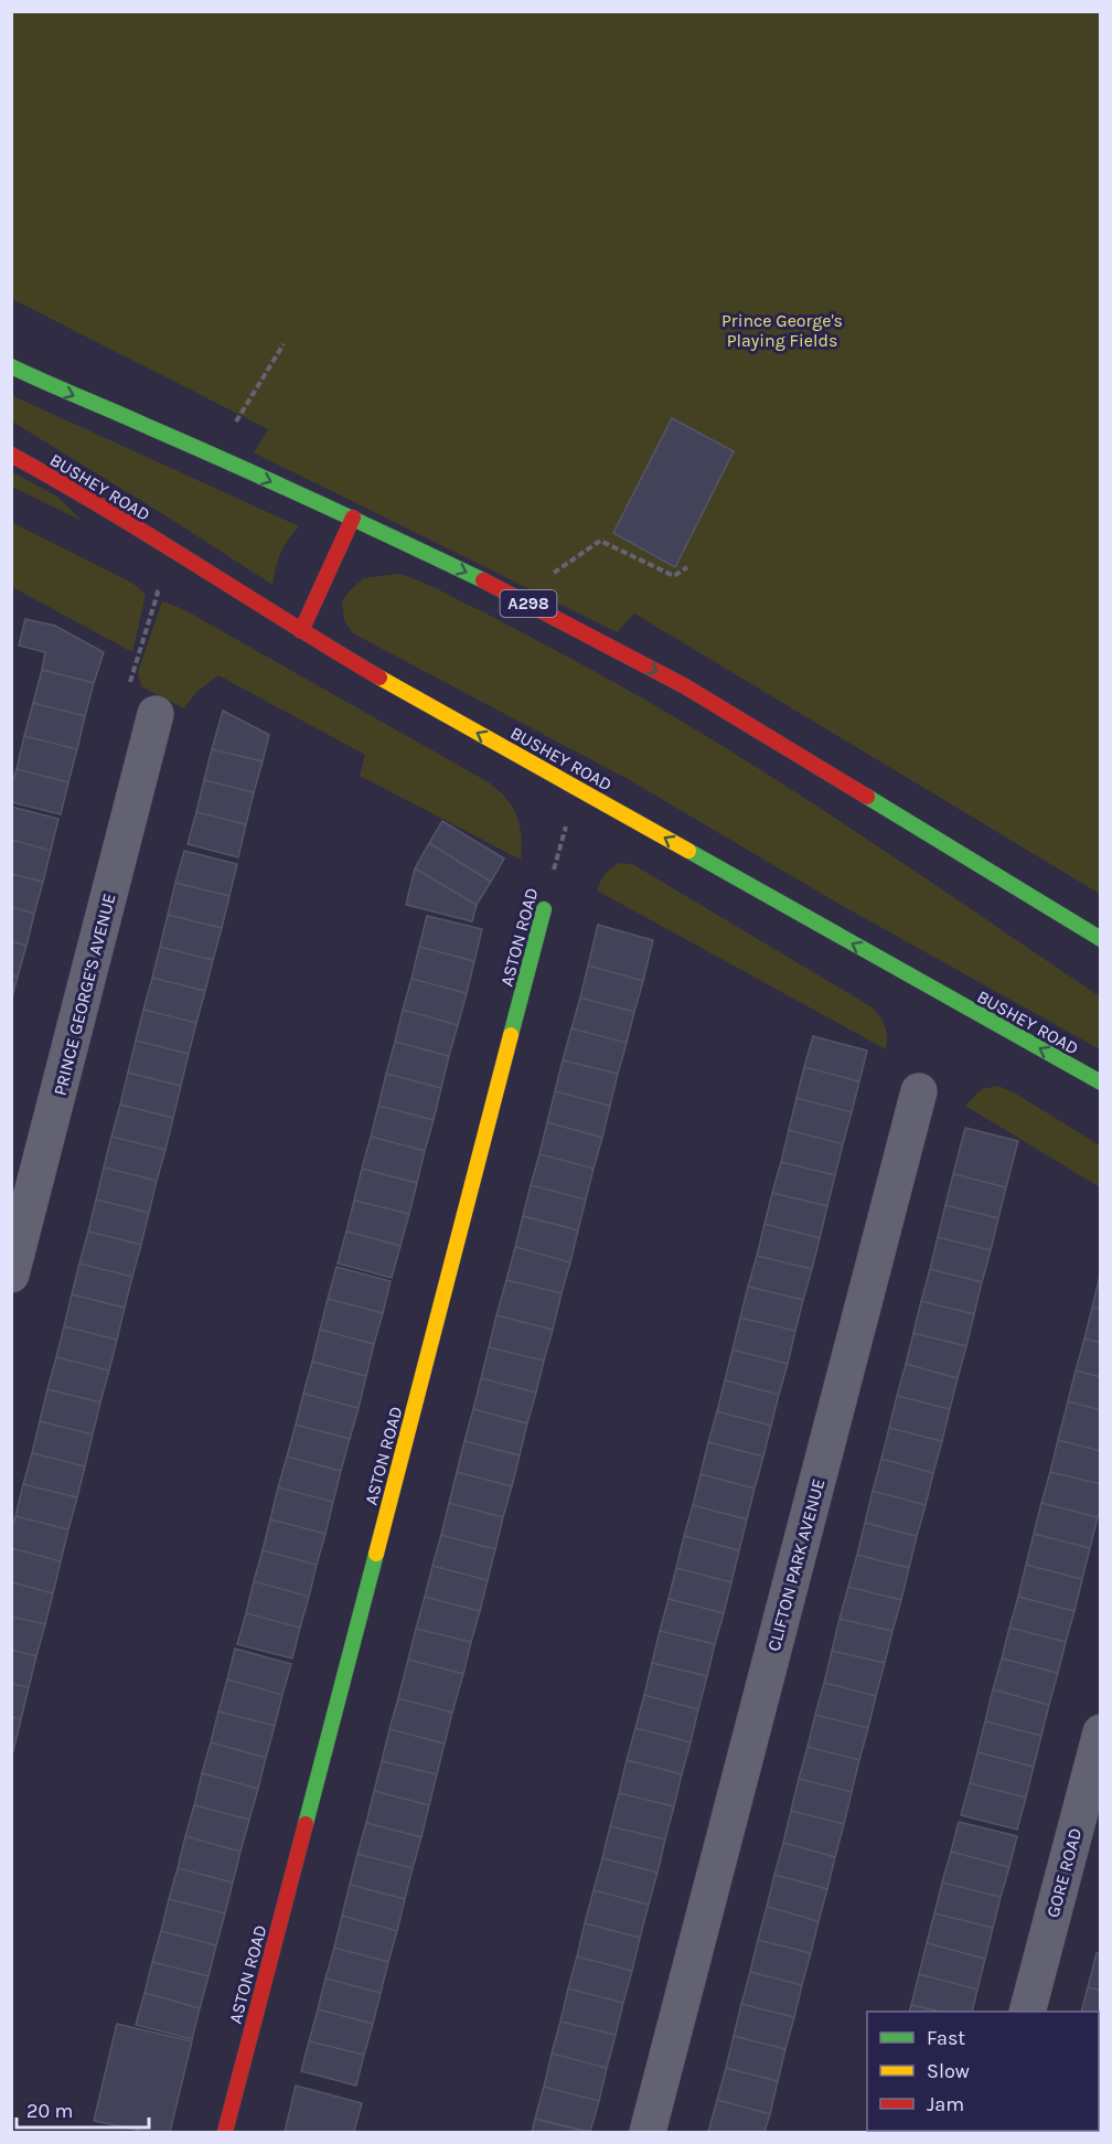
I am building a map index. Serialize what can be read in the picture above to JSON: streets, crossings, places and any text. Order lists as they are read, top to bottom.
{
  "streets": {
    "main road": ["BUSHEY ROAD", "A298", "ASTON ROAD"],
    "street": ["PRINCE GEORGE'S AVENUE", "CLIFTON PARK AVENUE", "GORE ROAD"]
  },
  "crossings": [
    ["BUSHEY ROAD", "ASTON ROAD"]
  ],
  "parks": ["Prince George's Playing Fields"],
  "legend": ["Fast", "Slow", "Jam"],
  "scale_bar": "20 m"
}
